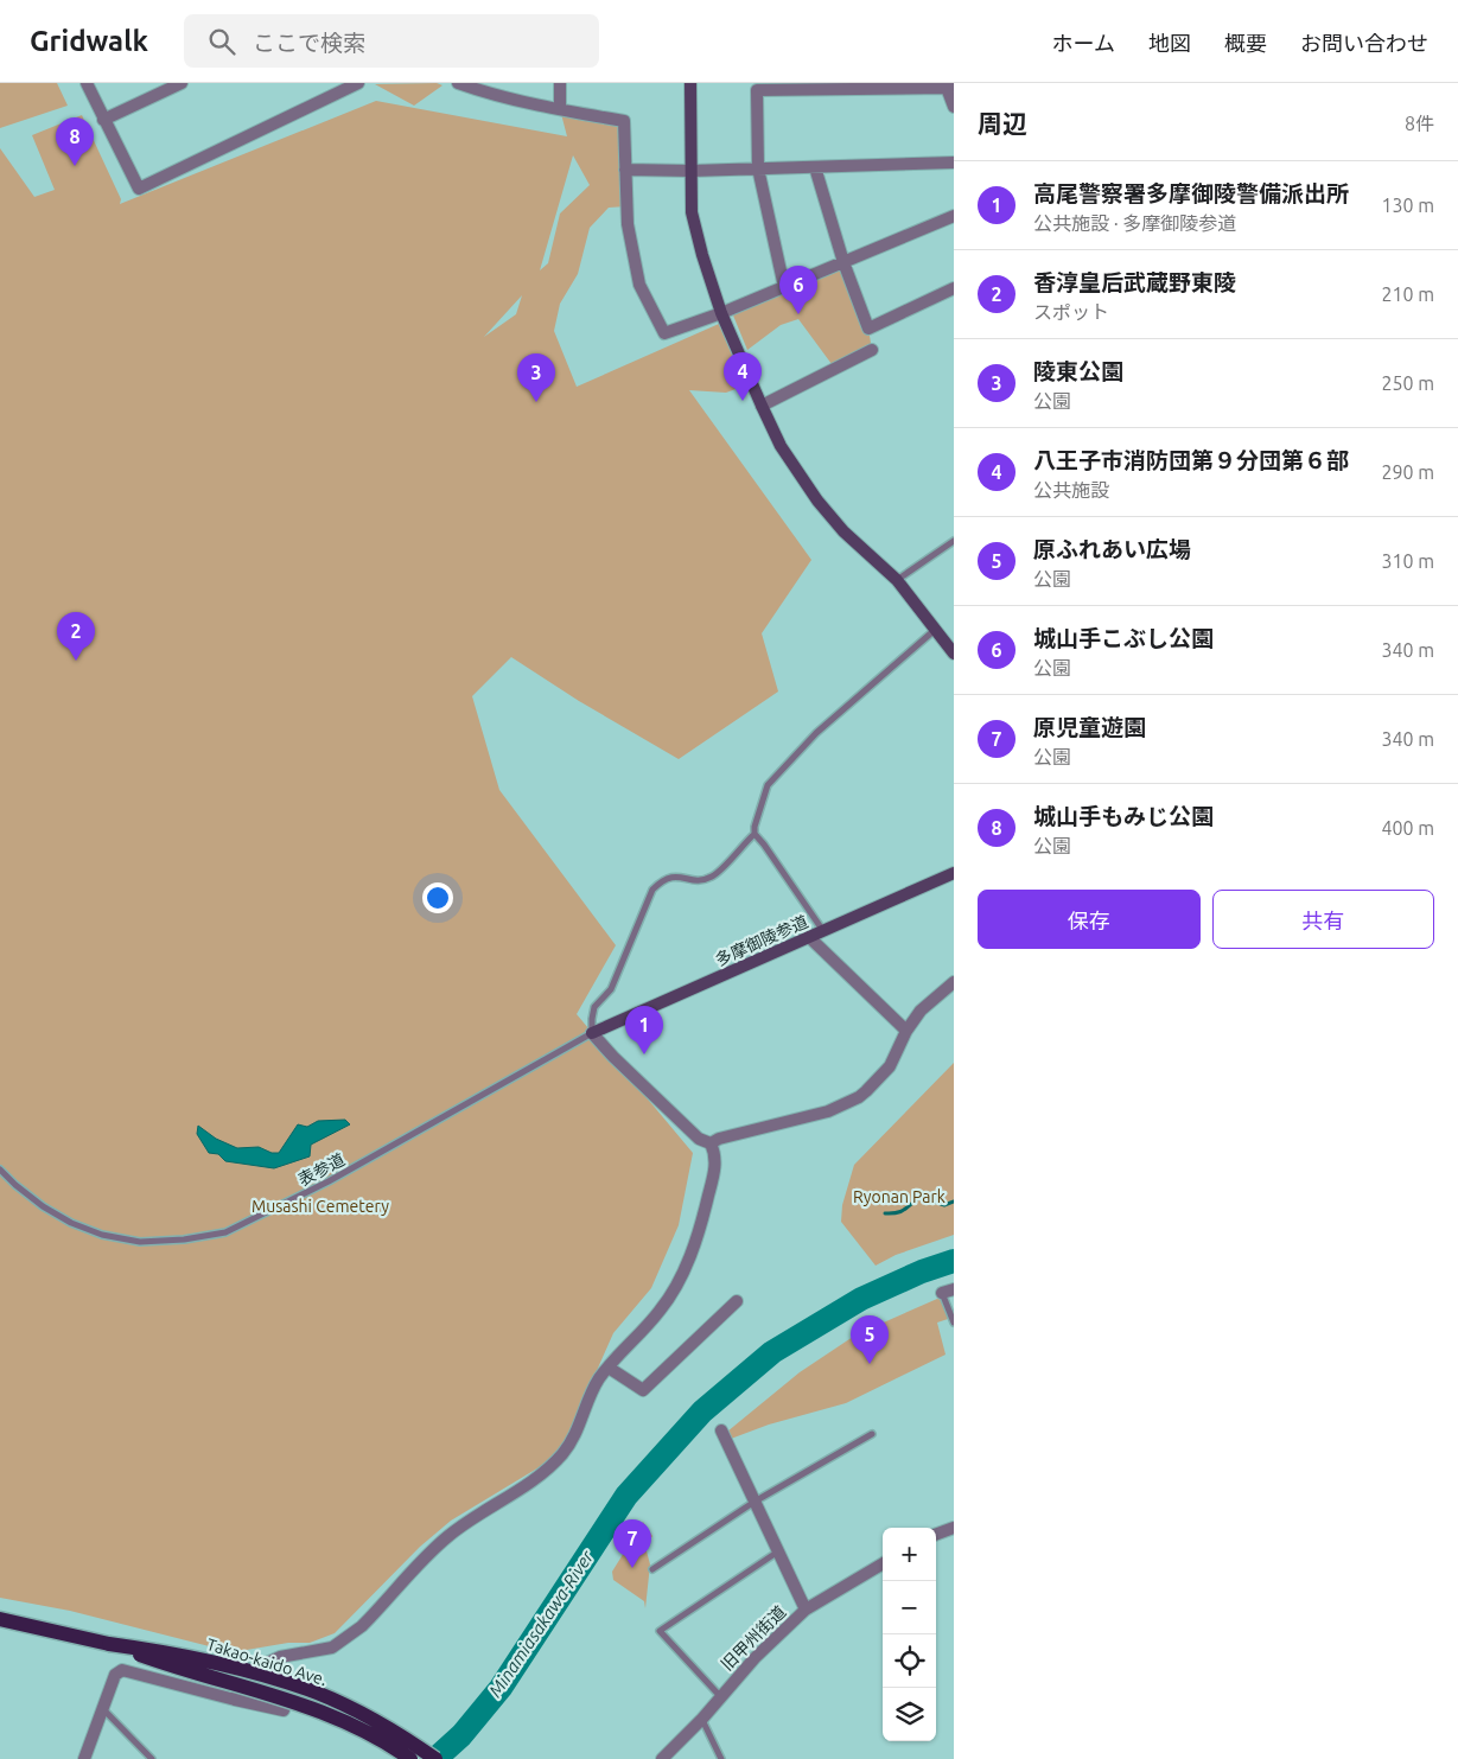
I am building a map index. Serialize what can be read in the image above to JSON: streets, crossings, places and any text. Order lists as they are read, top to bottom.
{
  "streets": {
    "main road": ["Takao-kaido Ave."],
    "street": ["多摩御陵参道", "旧甲州街道"],
    "lane": ["表参道"]
  },
  "crossings": [
    ["多摩御陵参道", "表参道"]
  ],
  "water": ["Minamiasakawa-River"],
  "parks": ["Ryonan Park", "Musashi Cemetery"],
  "page": {
    "header": "Gridwalk",
    "search": "ここで検索",
    "nav": [
      "ホーム",
      "地図",
      "概要",
      "お問い合わせ"
    ],
    "heading": ["周辺", "8件"],
    "pins": [
      "8",
      "6",
      "4",
      "3",
      "2",
      "1",
      "5",
      "7"
    ],
    "list": [
      {
        "mark": "1",
        "name": "高尾警察署多摩御陵警備派出所",
        "note": "公共施設 · 多摩御陵参道",
        "value": "130 m"
      },
      {
        "mark": "2",
        "name": "香淳皇后武蔵野東陵",
        "note": "スポット",
        "value": "210 m"
      },
      {
        "mark": "3",
        "name": "陵東公園",
        "note": "公園",
        "value": "250 m"
      },
      {
        "mark": "4",
        "name": "八王子市消防団第９分団第６部",
        "note": "公共施設",
        "value": "290 m"
      },
      {
        "mark": "5",
        "name": "原ふれあい広場",
        "note": "公園",
        "value": "310 m"
      },
      {
        "mark": "6",
        "name": "城山手こぶし公園",
        "note": "公園",
        "value": "340 m"
      },
      {
        "mark": "7",
        "name": "原児童遊園",
        "note": "公園",
        "value": "340 m"
      },
      {
        "mark": "8",
        "name": "城山手もみじ公園",
        "note": "公園",
        "value": "400 m"
      }
    ],
    "buttons": ["保存", "共有"],
    "map_buttons": ["+", "−"]
  }
}
